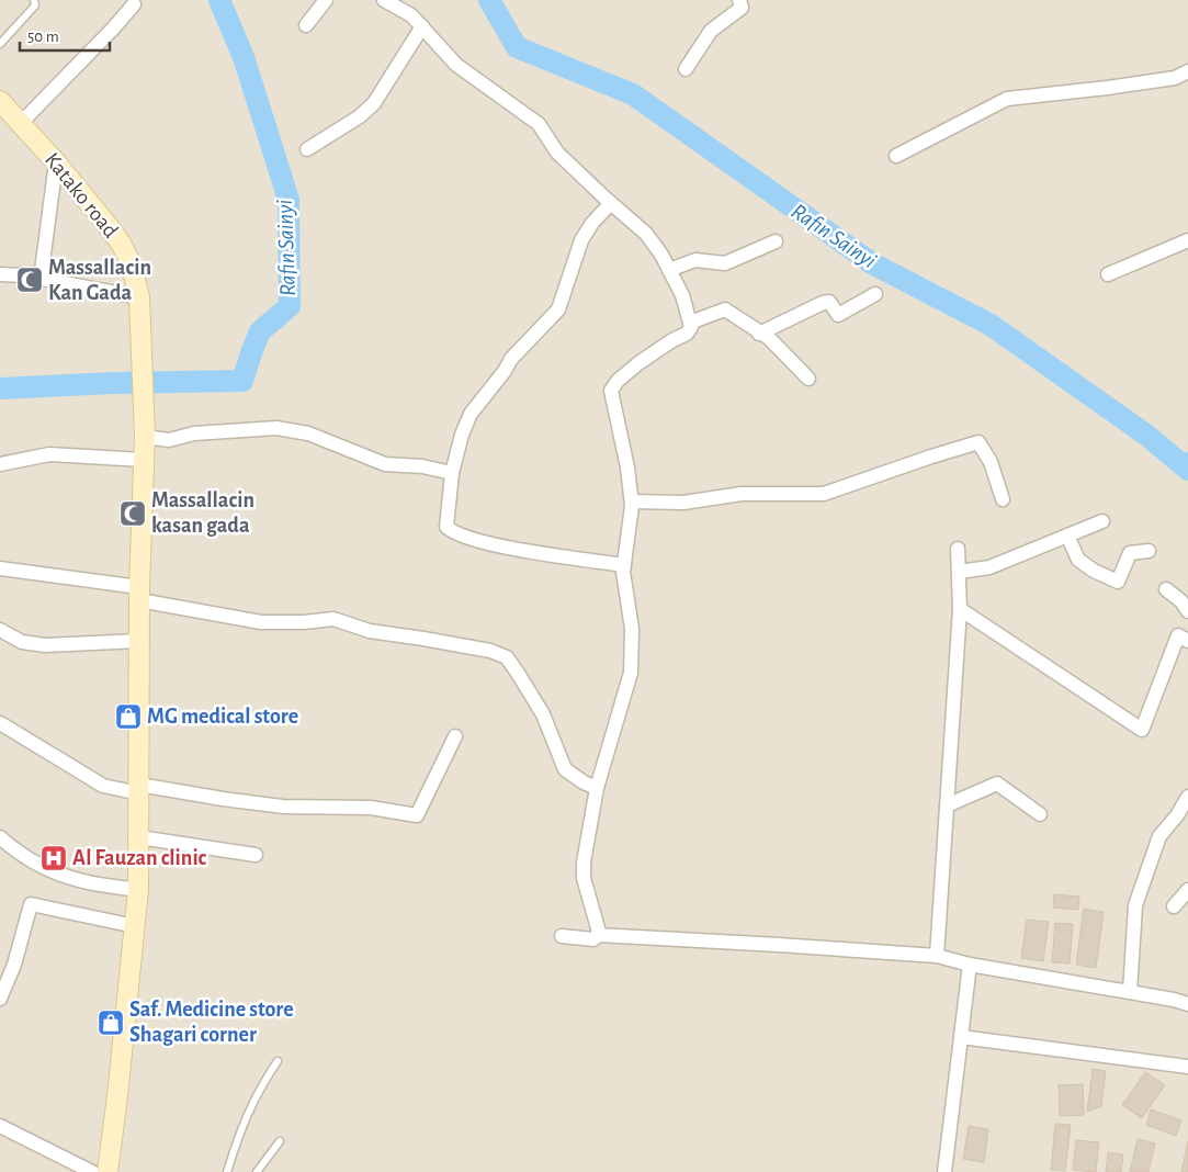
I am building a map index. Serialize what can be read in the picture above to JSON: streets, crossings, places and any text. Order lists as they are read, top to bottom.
{
  "streets": {
    "street": ["Katako road"]
  },
  "water": ["Rafin Sainyi"],
  "places": {
    "mosque": ["Massallacin Kan Gada", "Massallacin kasan gada"],
    "shop": ["MG medical store", "Saf. Medicine store Shagari corner"],
    "hospital": ["Al Fauzan clinic"]
  },
  "scale_bar": "50 m"
}
